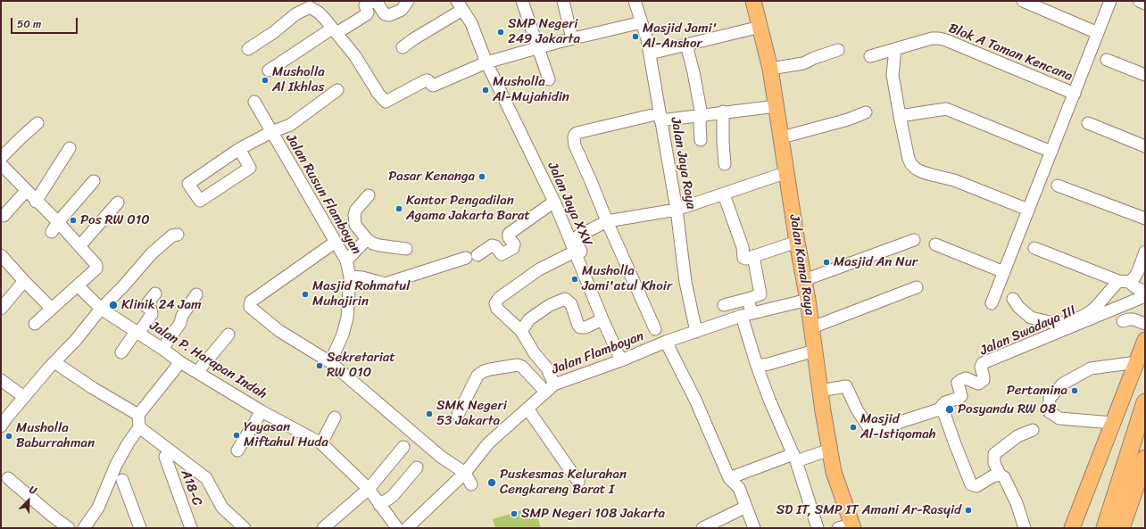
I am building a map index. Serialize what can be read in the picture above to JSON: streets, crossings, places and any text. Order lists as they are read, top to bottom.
{
  "streets": {
    "main road": ["Jalan Kamal Raya"],
    "street": [
      "Blok A Taman Kencana",
      "Jalan Jaya Raya",
      "Jalan Rusun Flamboyan",
      "Jalan Jaya XXV",
      "Jalan Swadaya III",
      "Jalan Flamboyan",
      "Jalan P. Harapan Indah",
      "A18-C"
    ]
  },
  "crossings": [
    ["Jalan Jaya Raya", "Jalan Flamboyan"],
    ["Jalan Jaya XXV", "Jalan Flamboyan"],
    ["Jalan Kamal Raya", "Jalan Flamboyan"]
  ],
  "places": [
    "SMP Negeri 249 Jakarta",
    "Masjid Jami' Al-Anshor",
    "Musholla Al Ikhlas",
    "Musholla Al-Mujahidin",
    "Pasar Kenanga",
    "Kantor Pengadilan Agama Jakarta Barat",
    "Pos RW 010",
    "Masjid An Nur",
    "Musholla Jami'atul Khoir",
    "Masjid Rohmatul Muhajirin",
    "Klinik 24 Jam",
    "Sekretariat RW 010",
    "Pertamina",
    "Posyandu RW 08",
    "SMK Negeri 53 Jakarta",
    "Masjid Al-Istiqomah",
    "Yayasan Miftahul Huda",
    "Musholla Baburrahman",
    "Puskesmas Kelurahan Cengkareng Barat I",
    "SD IT, SMP IT Amani Ar-Rasyid",
    "SMP Negeri 108 Jakarta"
  ],
  "scale_bar": "50 m",
  "north": "top right"
}
